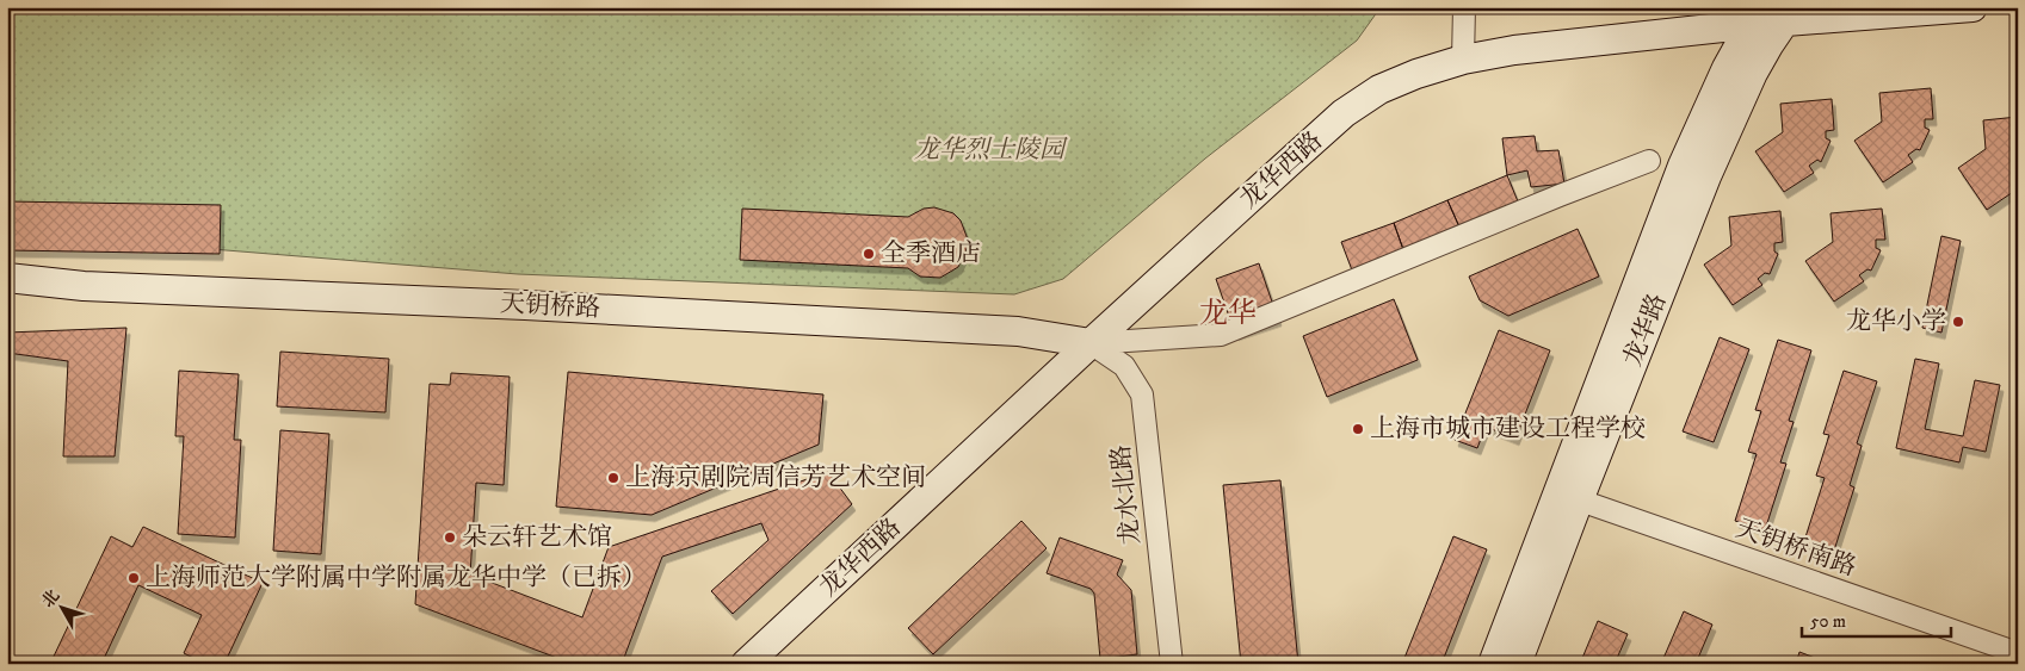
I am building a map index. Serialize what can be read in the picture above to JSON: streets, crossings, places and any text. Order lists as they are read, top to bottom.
{
  "streets": {
    "street": [
      "龙华西路",
      "天钥桥路",
      "龙华路",
      "龙水北路",
      "天钥桥南路"
    ]
  },
  "crossings": [
    ["龙华西路", "天钥桥路"],
    ["龙华西路", "龙华路"],
    ["龙华西路", "龙水北路"],
    ["天钥桥路", "龙水北路"],
    ["龙华路", "天钥桥南路"]
  ],
  "districts": ["龙华"],
  "parks": ["龙华烈士陵园"],
  "places": [
    "全季酒店",
    "龙华小学",
    "上海市城市建设工程学校",
    "上海京剧院周信芳艺术空间",
    "朵云轩艺术馆",
    "上海师范大学附属中学附属龙华中学（已拆）"
  ],
  "scale_bar": "50 m",
  "north": "top left"
}
